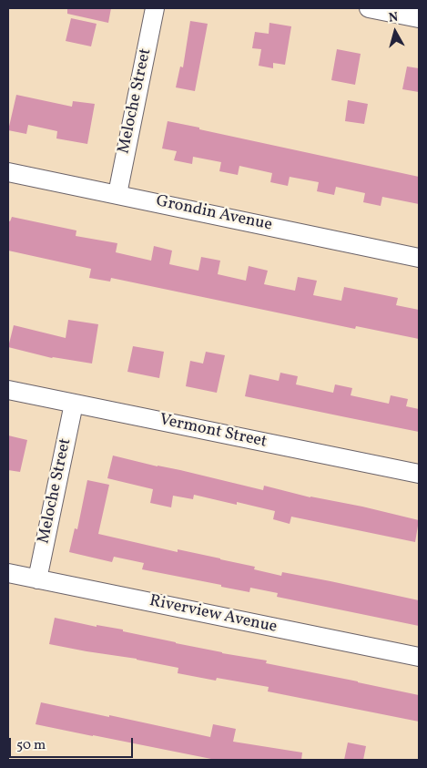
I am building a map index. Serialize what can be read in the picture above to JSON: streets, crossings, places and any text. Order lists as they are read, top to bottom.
{
  "streets": {
    "street": [
      "Meloche Street",
      "Grondin Avenue",
      "Vermont Street",
      "Riverview Avenue"
    ]
  },
  "crossings": [
    ["Meloche Street", "Grondin Avenue"],
    ["Meloche Street", "Vermont Street"],
    ["Meloche Street", "Riverview Avenue"]
  ],
  "scale_bar": "50 m",
  "north": "top"
}
